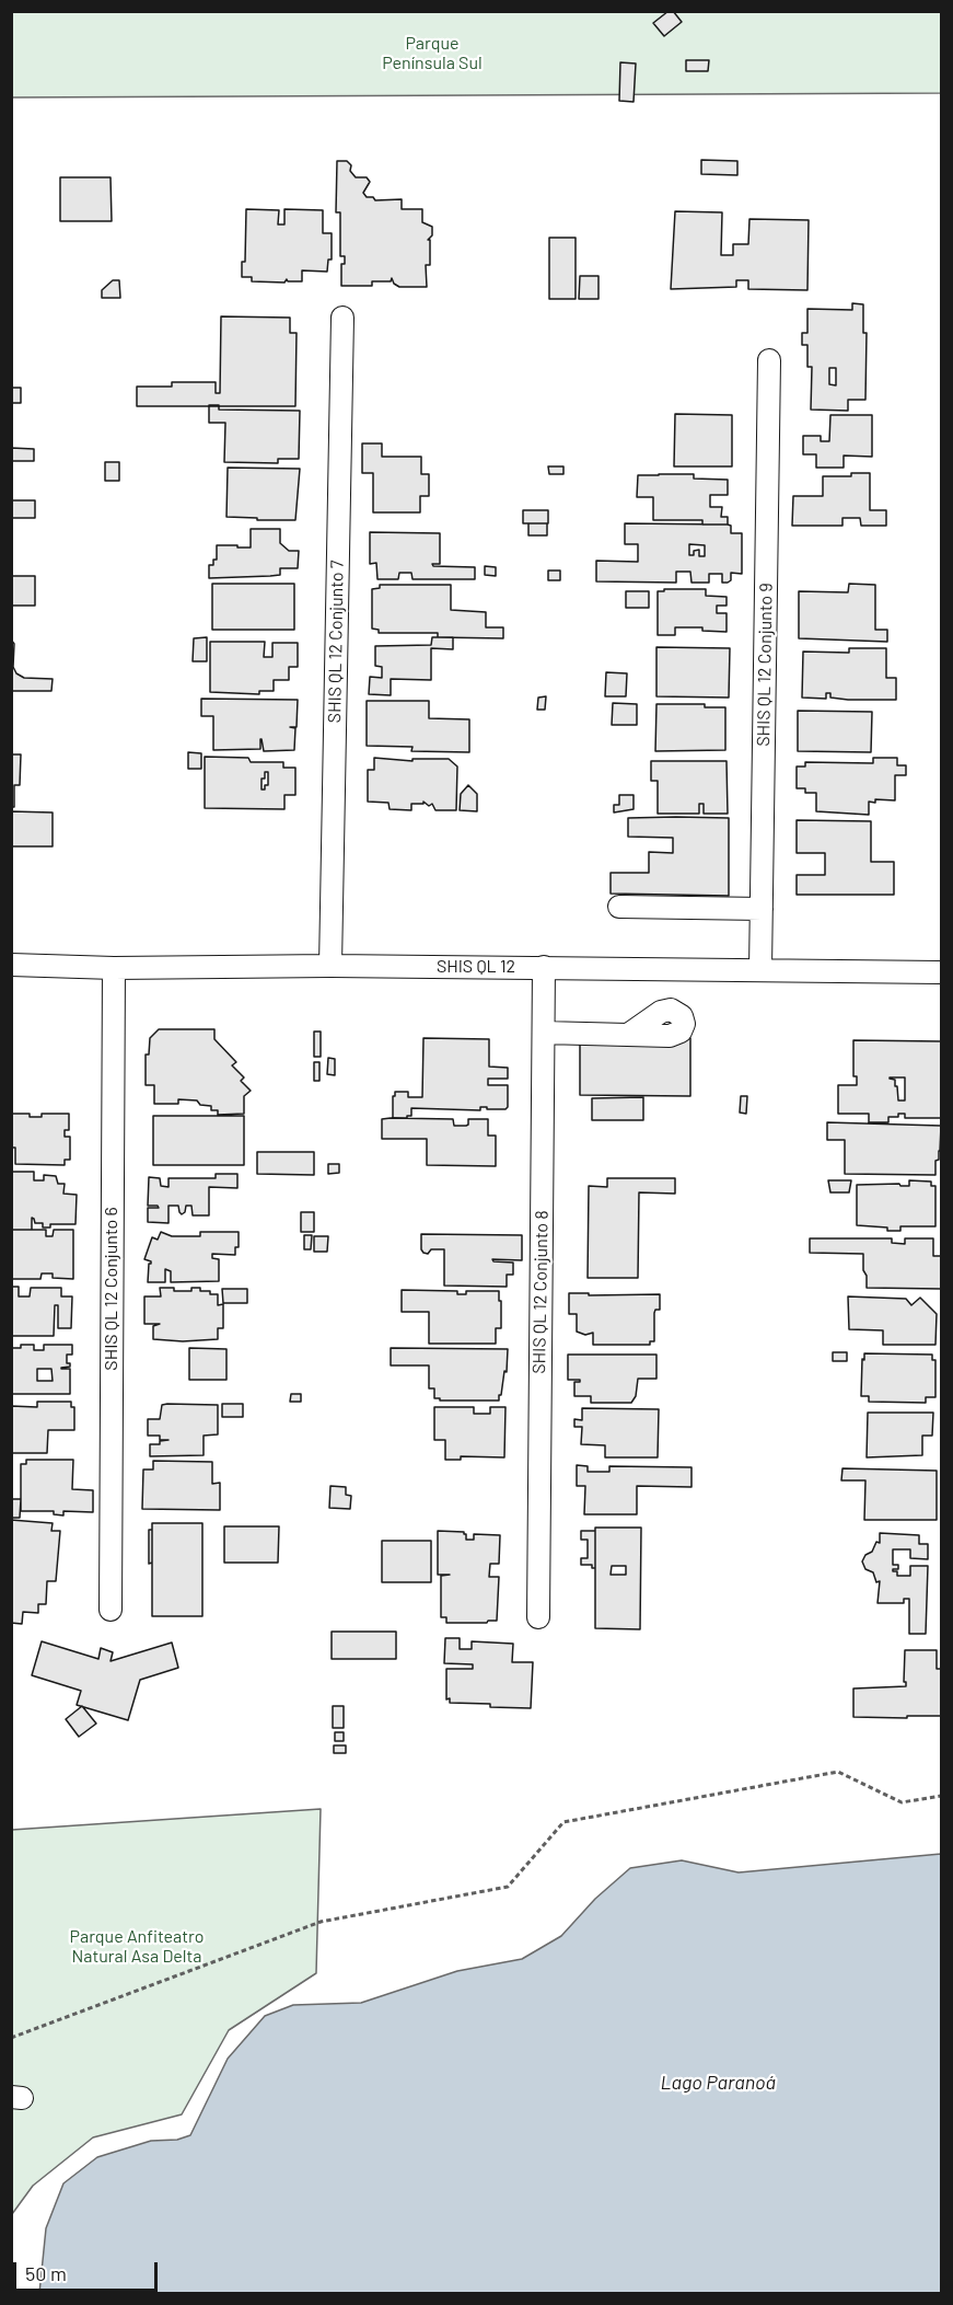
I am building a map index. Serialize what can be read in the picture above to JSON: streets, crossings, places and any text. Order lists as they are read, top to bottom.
{
  "streets": {
    "street": [
      "SHIS QL 12 Conjunto 7",
      "SHIS QL 12 Conjunto 9",
      "SHIS QL 12",
      "SHIS QL 12 Conjunto 6",
      "SHIS QL 12 Conjunto 8"
    ]
  },
  "crossings": [
    ["SHIS QL 12 Conjunto 7", "SHIS QL 12"],
    ["SHIS QL 12 Conjunto 9", "SHIS QL 12"],
    ["SHIS QL 12", "SHIS QL 12 Conjunto 6"],
    ["SHIS QL 12", "SHIS QL 12 Conjunto 8"]
  ],
  "water": ["Lago Paranoá"],
  "parks": ["Parque Península Sul", "Parque Anfiteatro Natural Asa Delta"],
  "scale_bar": "50 m"
}
